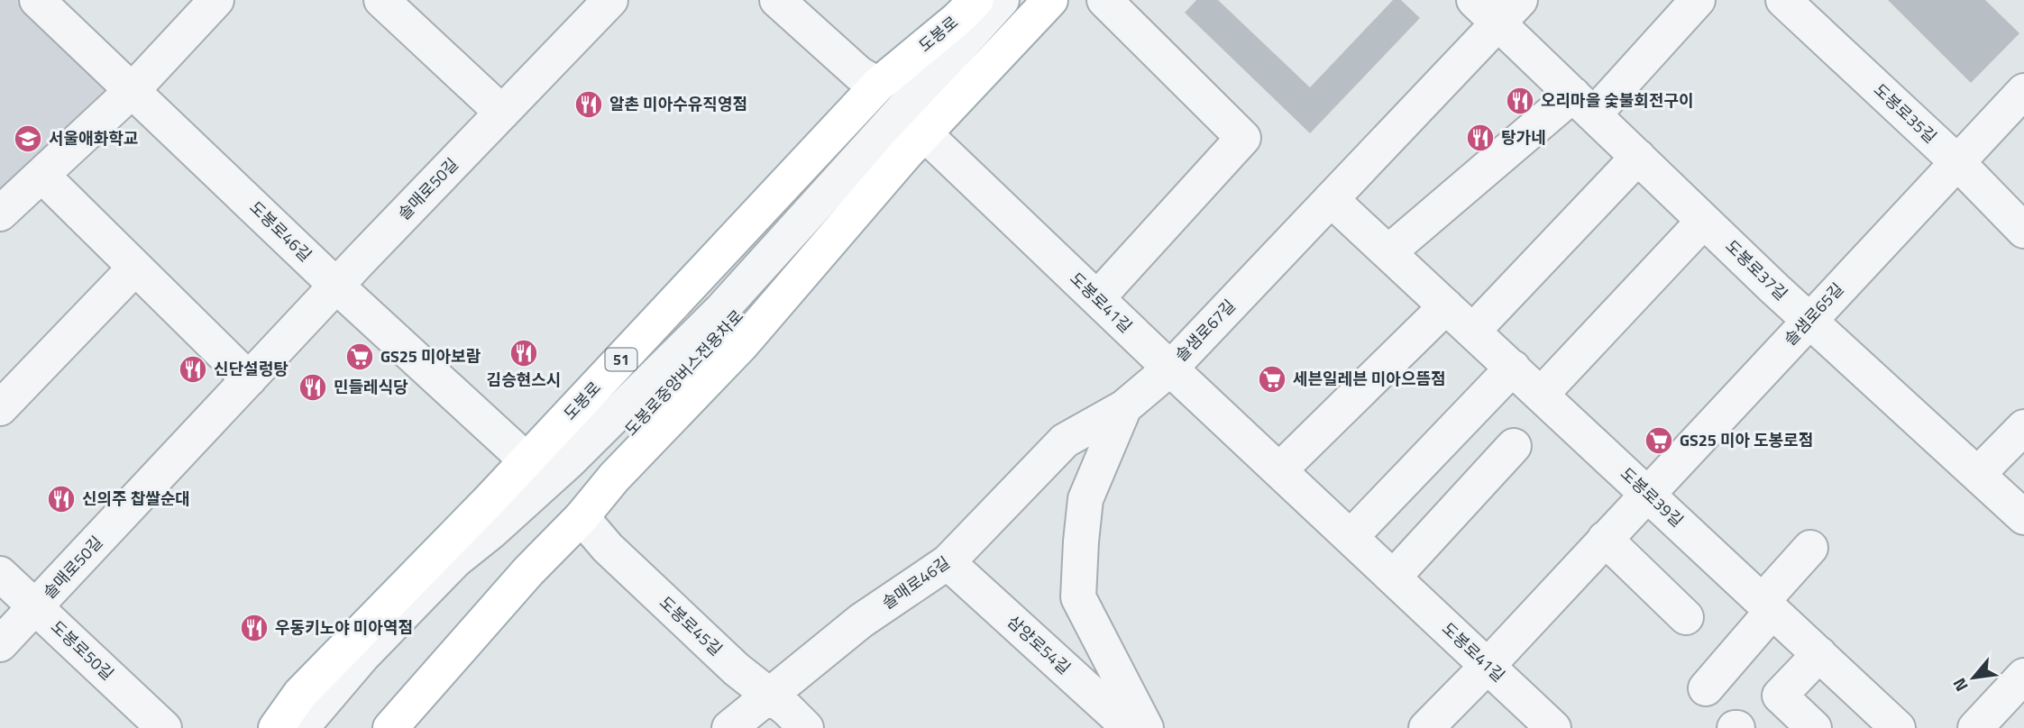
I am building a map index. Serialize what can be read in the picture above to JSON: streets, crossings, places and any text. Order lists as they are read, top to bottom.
{
  "streets": {
    "main road": ["도봉로", "51"],
    "street": [
      "도봉로35길",
      "솔매로50길",
      "도봉로46길",
      "도봉로37길",
      "도봉로41길",
      "솔샘로65길",
      "솔샘로67길",
      "도봉로중앙버스전용차로",
      "도봉로39길",
      "솔매로46길",
      "도봉로45길",
      "삼양로54길",
      "도봉로50길"
    ]
  },
  "crossings": [
    ["도봉로", "도봉로46길"],
    ["도봉로35길", "솔샘로65길"],
    ["솔매로50길", "도봉로46길"],
    ["솔매로50길", "도봉로50길"],
    ["도봉로37길", "솔샘로65길"],
    ["도봉로37길", "솔샘로67길"],
    ["도봉로41길", "솔샘로65길"],
    ["도봉로41길", "솔샘로67길"],
    ["솔샘로65길", "도봉로39길"],
    ["솔샘로67길", "도봉로39길"],
    ["솔샘로67길", "솔매로46길"],
    ["솔매로46길", "도봉로45길"],
    ["솔매로46길", "삼양로54길"]
  ],
  "places": {
    "restaurant": [
      "오리마을 숯불회전구이",
      "알촌 미아수유직영점",
      "탕가네",
      "김승현스시",
      "신단설렁탕",
      "민들레식당",
      "신의주 찹쌀순대",
      "우동키노야 미아역점"
    ],
    "school or university": ["서울애화학교"],
    "supermarket": ["GS25 미아보람", "세븐일레븐 미아으뜸점", "GS25 미아 도봉로점"]
  },
  "north": "bottom left"
}
